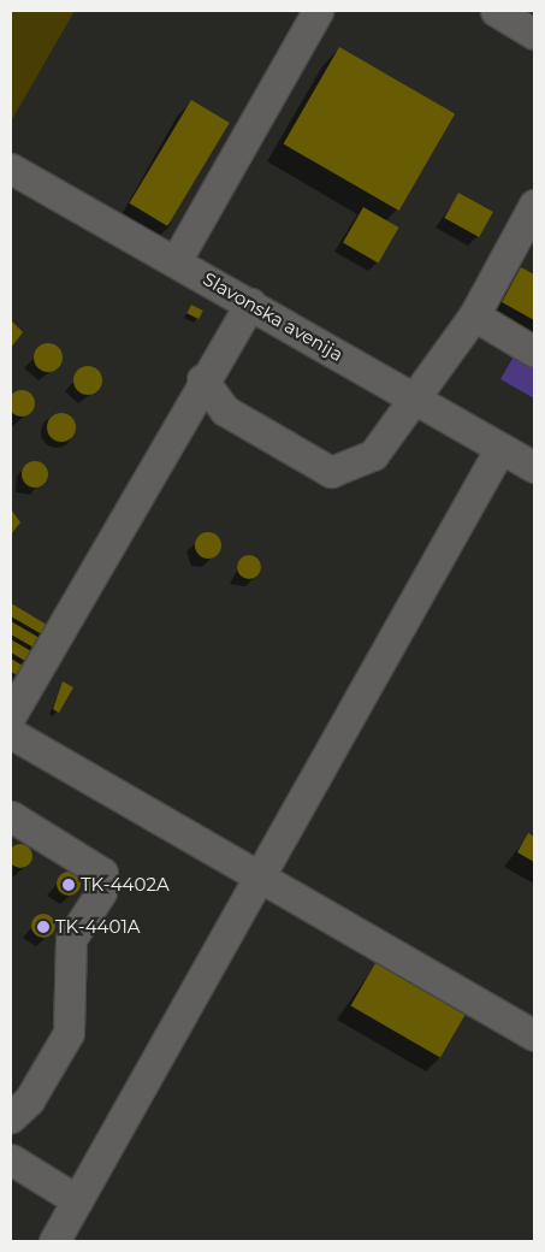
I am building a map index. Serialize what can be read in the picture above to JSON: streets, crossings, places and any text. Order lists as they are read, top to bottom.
{
  "streets": {
    "street": ["Slavonska avenija"]
  },
  "places": ["TK-4402A", "TK-4401A"]
}
